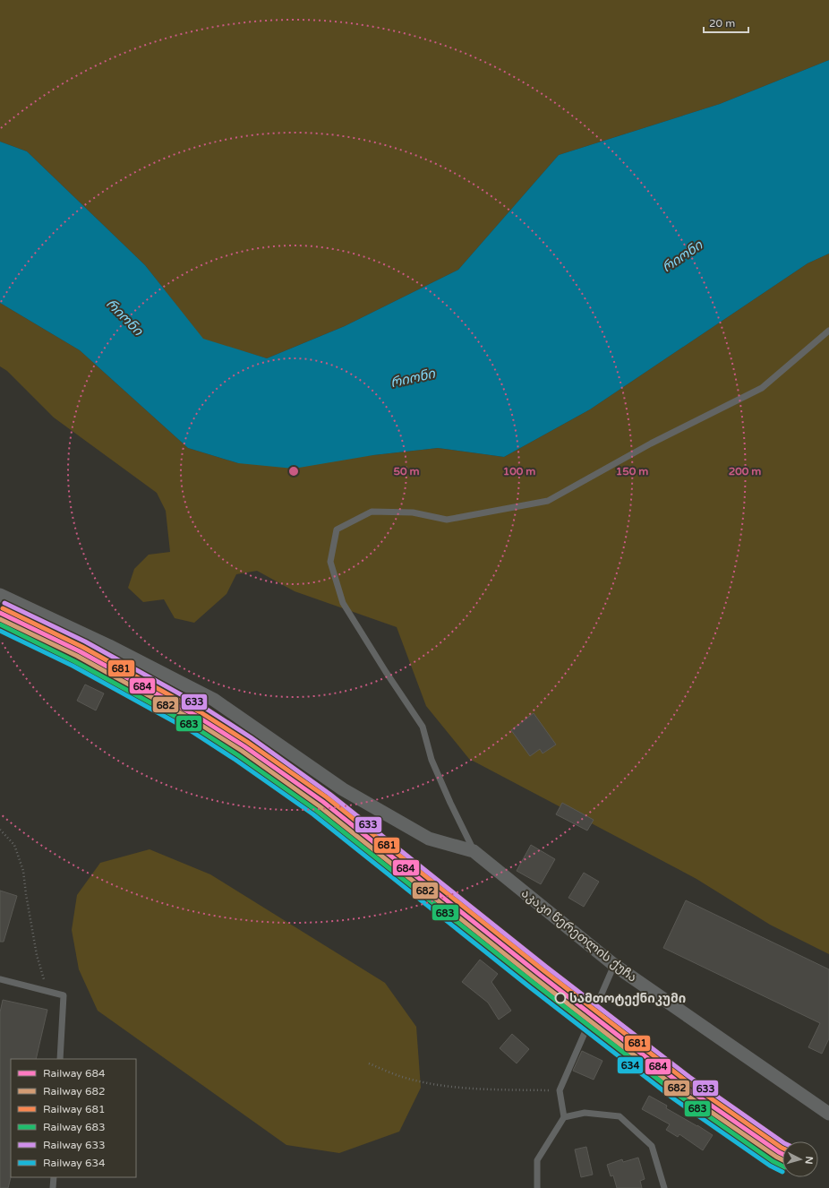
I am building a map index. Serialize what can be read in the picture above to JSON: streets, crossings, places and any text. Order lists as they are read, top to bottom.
{
  "streets": {
    "street": ["აკაკი წერეთლის ქუჩა"]
  },
  "water": ["რიონი"],
  "places": ["სამთოტექნიკუმი"],
  "lines": [
    "rail line 633",
    "rail line 681",
    "rail line 684",
    "rail line 682",
    "rail line 683",
    "rail line 634"
  ],
  "legend": [
    "Railway 684",
    "Railway 682",
    "Railway 681",
    "Railway 683",
    "Railway 633",
    "Railway 634"
  ],
  "scale_bar": "20 m",
  "north": "right",
  "rings": [
    "50 m",
    "100 m",
    "150 m",
    "200 m"
  ]
}
